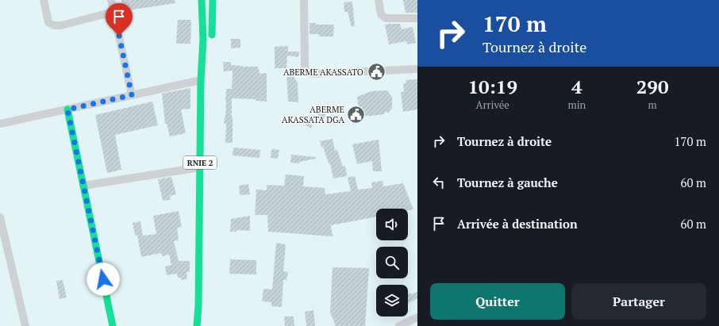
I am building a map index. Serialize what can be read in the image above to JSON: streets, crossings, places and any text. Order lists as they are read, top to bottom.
{
  "streets": {
    "main road": ["RNIE 2"]
  },
  "places": {
    "public building": ["ABERME AKASSATO", "ABERME AKASSATA DGA"]
  },
  "page": {
    "turn": ["170 m", "Tournez à droite"],
    "eta": [
      "10:19",
      "Arrivée",
      "4",
      "min",
      "290",
      "m"
    ],
    "list": [
      {
        "name": "Tournez à droite",
        "value": "170 m"
      },
      {
        "name": "Tournez à gauche",
        "value": "60 m"
      },
      {
        "name": "Arrivée à destination",
        "value": "60 m"
      }
    ],
    "buttons": ["Quitter", "Partager"]
  }
}
